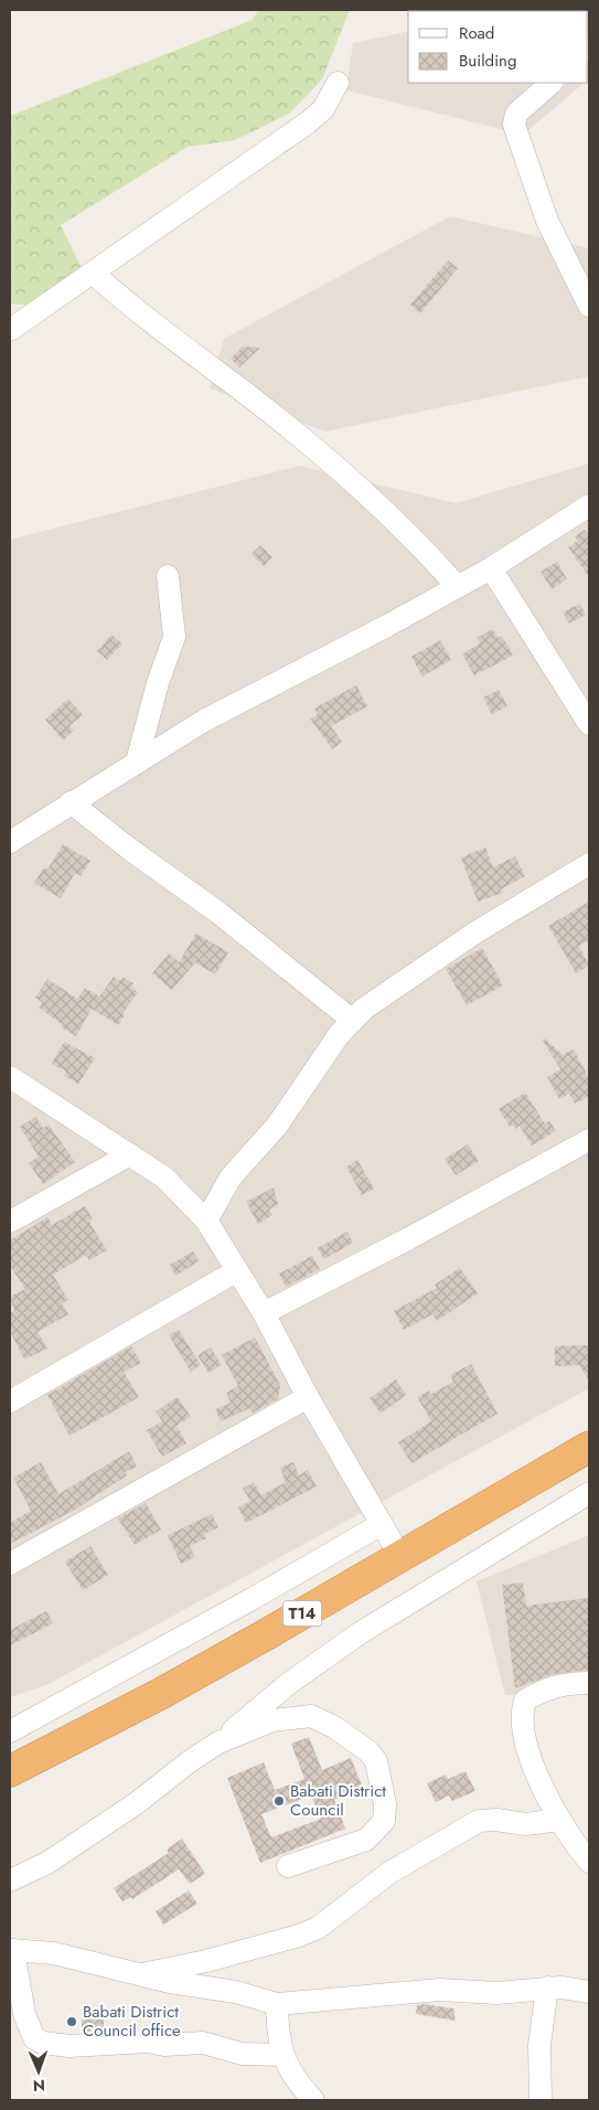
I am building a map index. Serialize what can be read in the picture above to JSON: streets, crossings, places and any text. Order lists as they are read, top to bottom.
{
  "streets": {
    "highway": ["T14"]
  },
  "places": ["Babati District Council", "Babati District Council office"],
  "legend": ["Road", "Building"],
  "north": "bottom"
}
